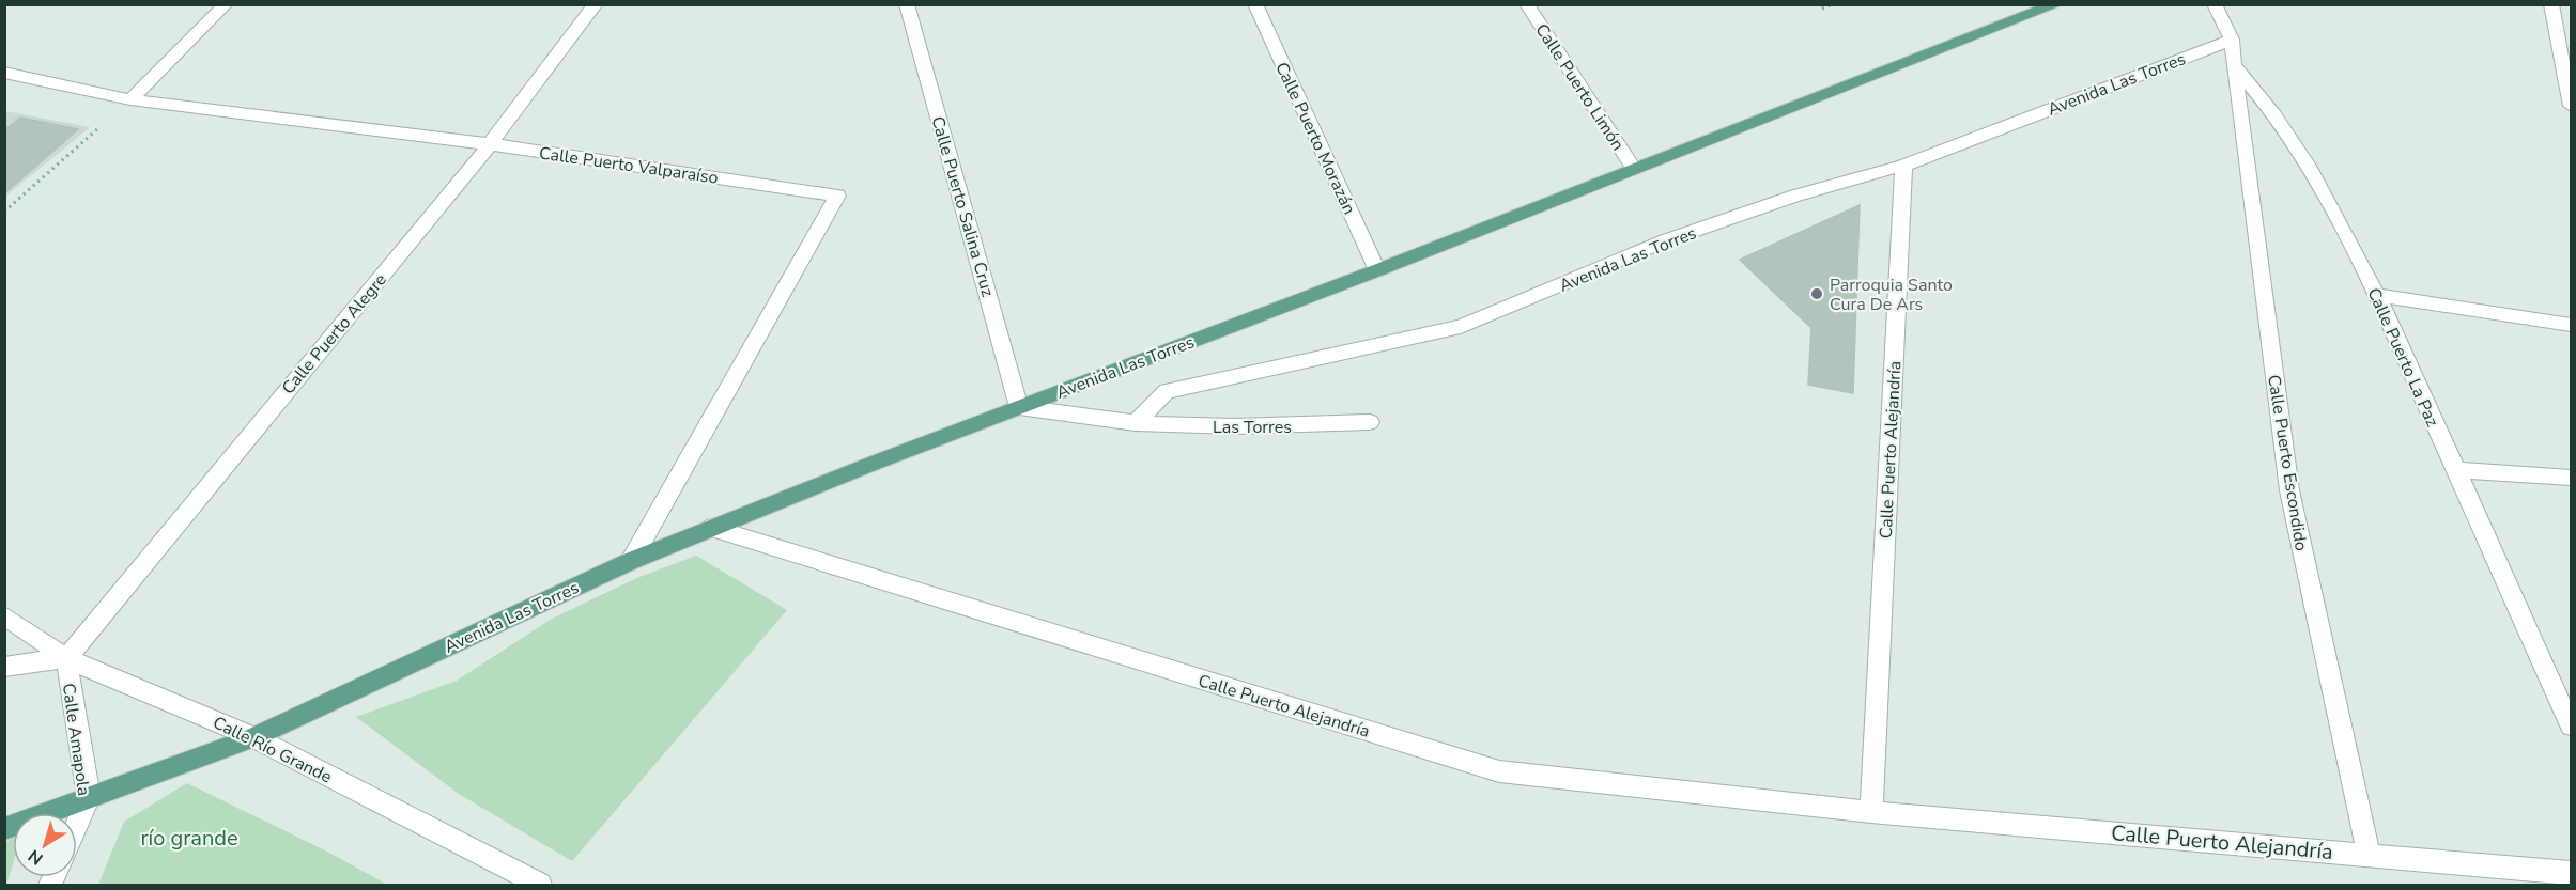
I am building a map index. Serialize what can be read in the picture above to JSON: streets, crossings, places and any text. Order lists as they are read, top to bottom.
{
  "streets": {
    "main road": ["Avenida Las Torres"],
    "street": [
      "Calle Puerto Limón",
      "Calle Puerto Morazán",
      "Calle Puerto Valparaíso",
      "Calle Puerto Salina Cruz",
      "Calle Puerto Alegre",
      "Calle Puerto La Paz",
      "Las Torres",
      "Calle Puerto Alejandría",
      "Calle Puerto Escondido",
      "Calle Amapola",
      "Calle Río Grande"
    ]
  },
  "crossings": [
    ["Avenida Las Torres", "Calle Puerto Limón"],
    ["Avenida Las Torres", "Calle Puerto Morazán"],
    ["Avenida Las Torres", "Calle Puerto Valparaíso"],
    ["Avenida Las Torres", "Calle Puerto Salina Cruz"],
    ["Avenida Las Torres", "Las Torres"],
    ["Avenida Las Torres", "Calle Puerto Alejandría"],
    ["Avenida Las Torres", "Calle Amapola"],
    ["Avenida Las Torres", "Calle Río Grande"],
    ["Calle Puerto Valparaíso", "Calle Puerto Alegre"],
    ["Calle Puerto Alegre", "Calle Amapola"],
    ["Calle Puerto Alegre", "Calle Río Grande"],
    ["Calle Puerto La Paz", "Calle Puerto Escondido"],
    ["Calle Puerto Alejandría", "Calle Puerto Escondido"],
    ["Calle Amapola", "Calle Río Grande"]
  ],
  "parks": ["río grande"],
  "places": ["Parroquia Santo Cura De Ars"],
  "north": "bottom left"
}
